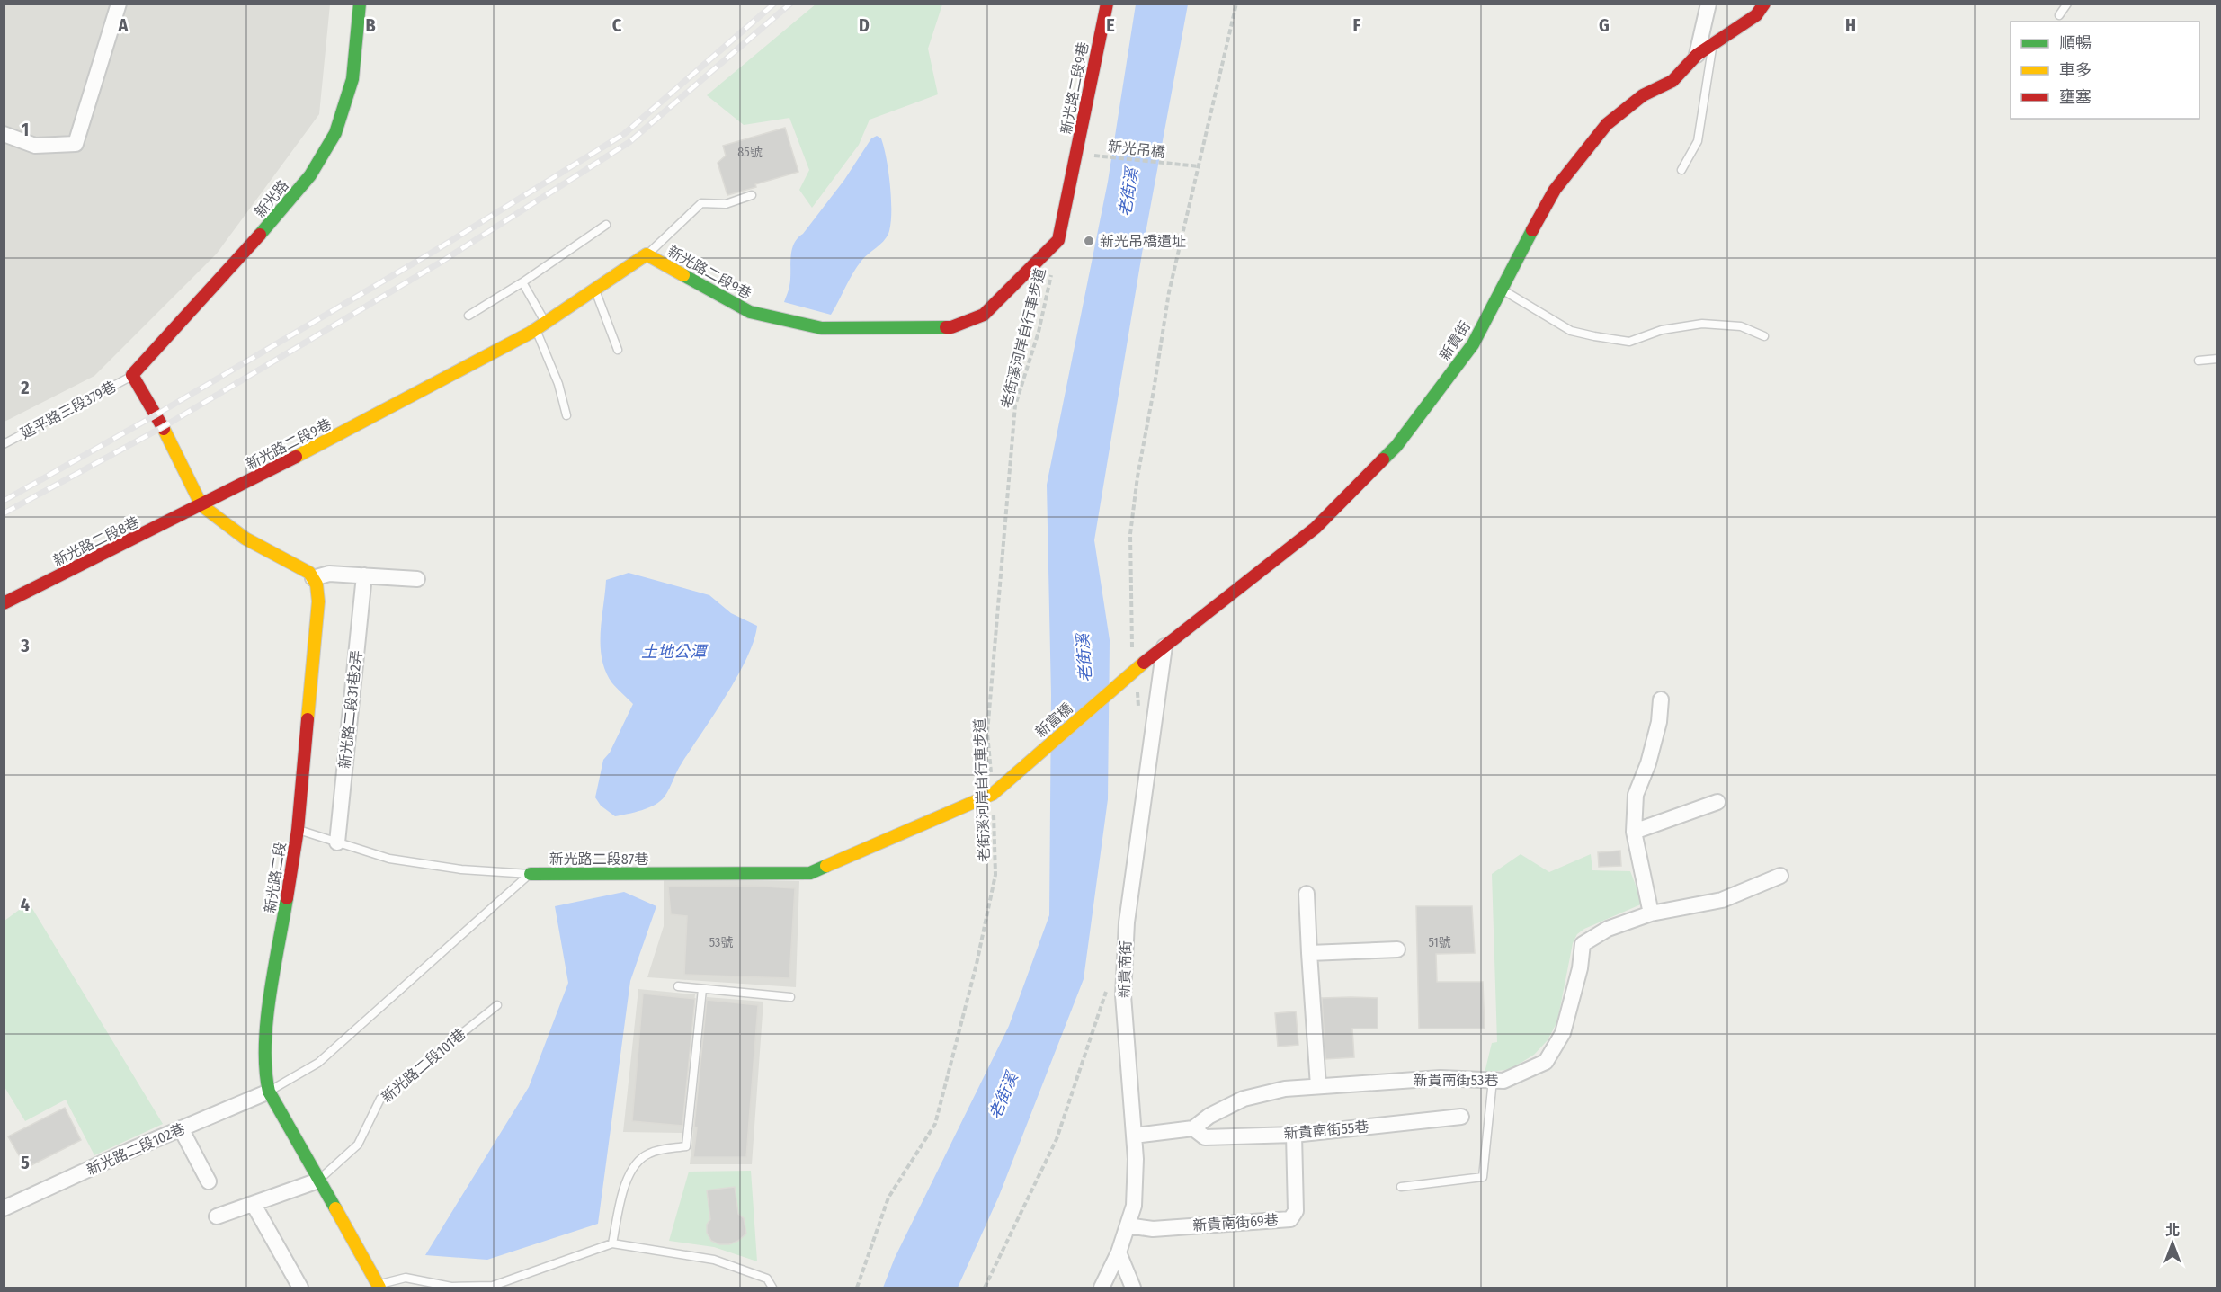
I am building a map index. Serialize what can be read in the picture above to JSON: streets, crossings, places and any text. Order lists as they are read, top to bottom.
{
  "streets": {
    "street": [
      "新光路二段9巷",
      "新光路",
      "新貴街",
      "新光路二段8巷",
      "新光路二段31巷2弄",
      "新富橋",
      "新光路二段87巷",
      "新光路二段",
      "新貴南街",
      "新貴南街53巷",
      "新貴南街55巷",
      "新光路二段102巷",
      "新貴南街69巷"
    ],
    "lane": ["延平路三段379巷", "新光路二段101巷"],
    "path": ["新光吊橋", "老街溪河岸自行車步道"]
  },
  "crossings": [
    ["新光路二段9巷", "新光路二段8巷"],
    ["新光路", "延平路三段379巷"],
    ["老街溪河岸自行車步道", "新富橋"],
    ["老街溪河岸自行車步道", "新光路二段87巷"],
    ["新貴街", "新富橋"],
    ["新貴街", "新貴南街"],
    ["新富橋", "新光路二段87巷"],
    ["新光路二段87巷", "新光路二段"],
    ["新光路二段87巷", "新光路二段102巷"],
    ["新光路二段", "新光路二段101巷"],
    ["新光路二段", "新光路二段102巷"],
    ["新貴南街", "新貴南街69巷"],
    ["新貴南街53巷", "新貴南街55巷"],
    ["新貴南街55巷", "新貴南街69巷"]
  ],
  "water": ["老街溪", "土地公潭"],
  "places": ["新光吊橋遺址"],
  "house_numbers": ["85號", "53號", "51號"],
  "legend": ["順暢", "車多", "壅塞"],
  "north": "top",
  "grid": {
    "columns": [
      "A",
      "B",
      "C",
      "D",
      "E",
      "F",
      "G",
      "H"
    ],
    "rows": [
      "1",
      "2",
      "3",
      "4",
      "5"
    ]
  }
}
